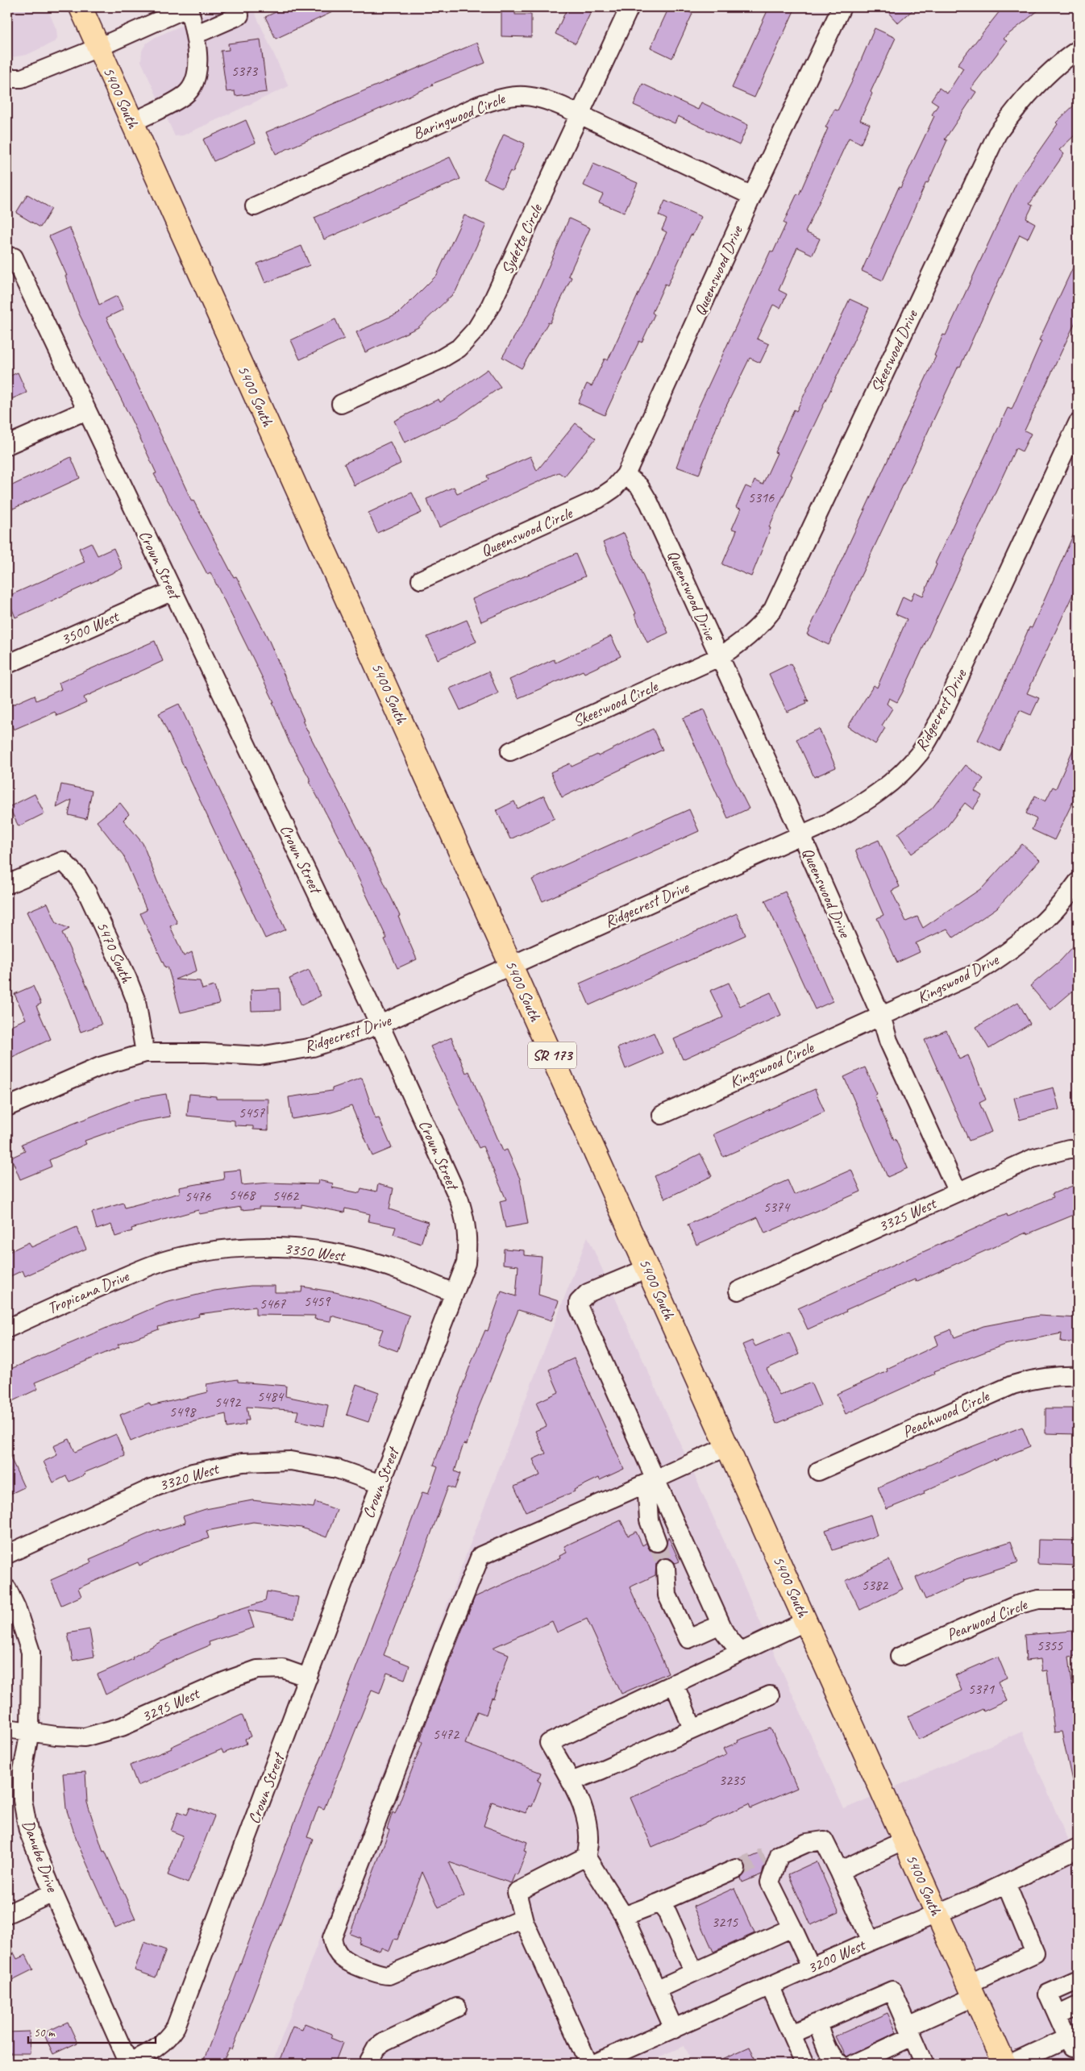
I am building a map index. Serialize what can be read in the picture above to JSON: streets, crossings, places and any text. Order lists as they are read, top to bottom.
{
  "streets": {
    "main road": ["5400 South", "SR 173"],
    "street": [
      "Baringwood Circle",
      "Sydette Circle",
      "Queenswood Drive",
      "Skeeswood Drive",
      "Queenswood Circle",
      "Crown Street",
      "3500 West",
      "Skeeswood Circle",
      "Ridgecrest Drive",
      "5470 South",
      "Kingswood Drive",
      "Kingswood Circle",
      "3325 West",
      "3350 West",
      "Tropicana Drive",
      "Peachwood Circle",
      "3320 West",
      "Pearwood Circle",
      "3295 West",
      "Danube Drive",
      "3200 West"
    ]
  },
  "crossings": [
    ["5400 South", "Ridgecrest Drive"],
    ["5400 South", "3200 West"],
    ["Baringwood Circle", "Sydette Circle"],
    ["Baringwood Circle", "Queenswood Drive"],
    ["Queenswood Drive", "Skeeswood Drive"],
    ["Queenswood Drive", "Queenswood Circle"],
    ["Queenswood Drive", "Skeeswood Circle"],
    ["Queenswood Drive", "Ridgecrest Drive"],
    ["Queenswood Drive", "Kingswood Drive"],
    ["Queenswood Drive", "Kingswood Circle"],
    ["Queenswood Drive", "3325 West"],
    ["Skeeswood Drive", "Skeeswood Circle"],
    ["Crown Street", "3500 West"],
    ["Crown Street", "Ridgecrest Drive"],
    ["Crown Street", "3350 West"],
    ["Crown Street", "3320 West"],
    ["Crown Street", "3295 West"],
    ["Crown Street", "Danube Drive"],
    ["Ridgecrest Drive", "5470 South"],
    ["Kingswood Drive", "Kingswood Circle"],
    ["3350 West", "Tropicana Drive"],
    ["3295 West", "Danube Drive"]
  ],
  "house_numbers": [
    "5373",
    "5316",
    "5457",
    "5468",
    "5462",
    "5476",
    "5374",
    "5459",
    "5467",
    "5484",
    "5492",
    "5498",
    "5382",
    "5355",
    "5371",
    "5472",
    "3235",
    "3215"
  ],
  "scale_bar": "50 m"
}
